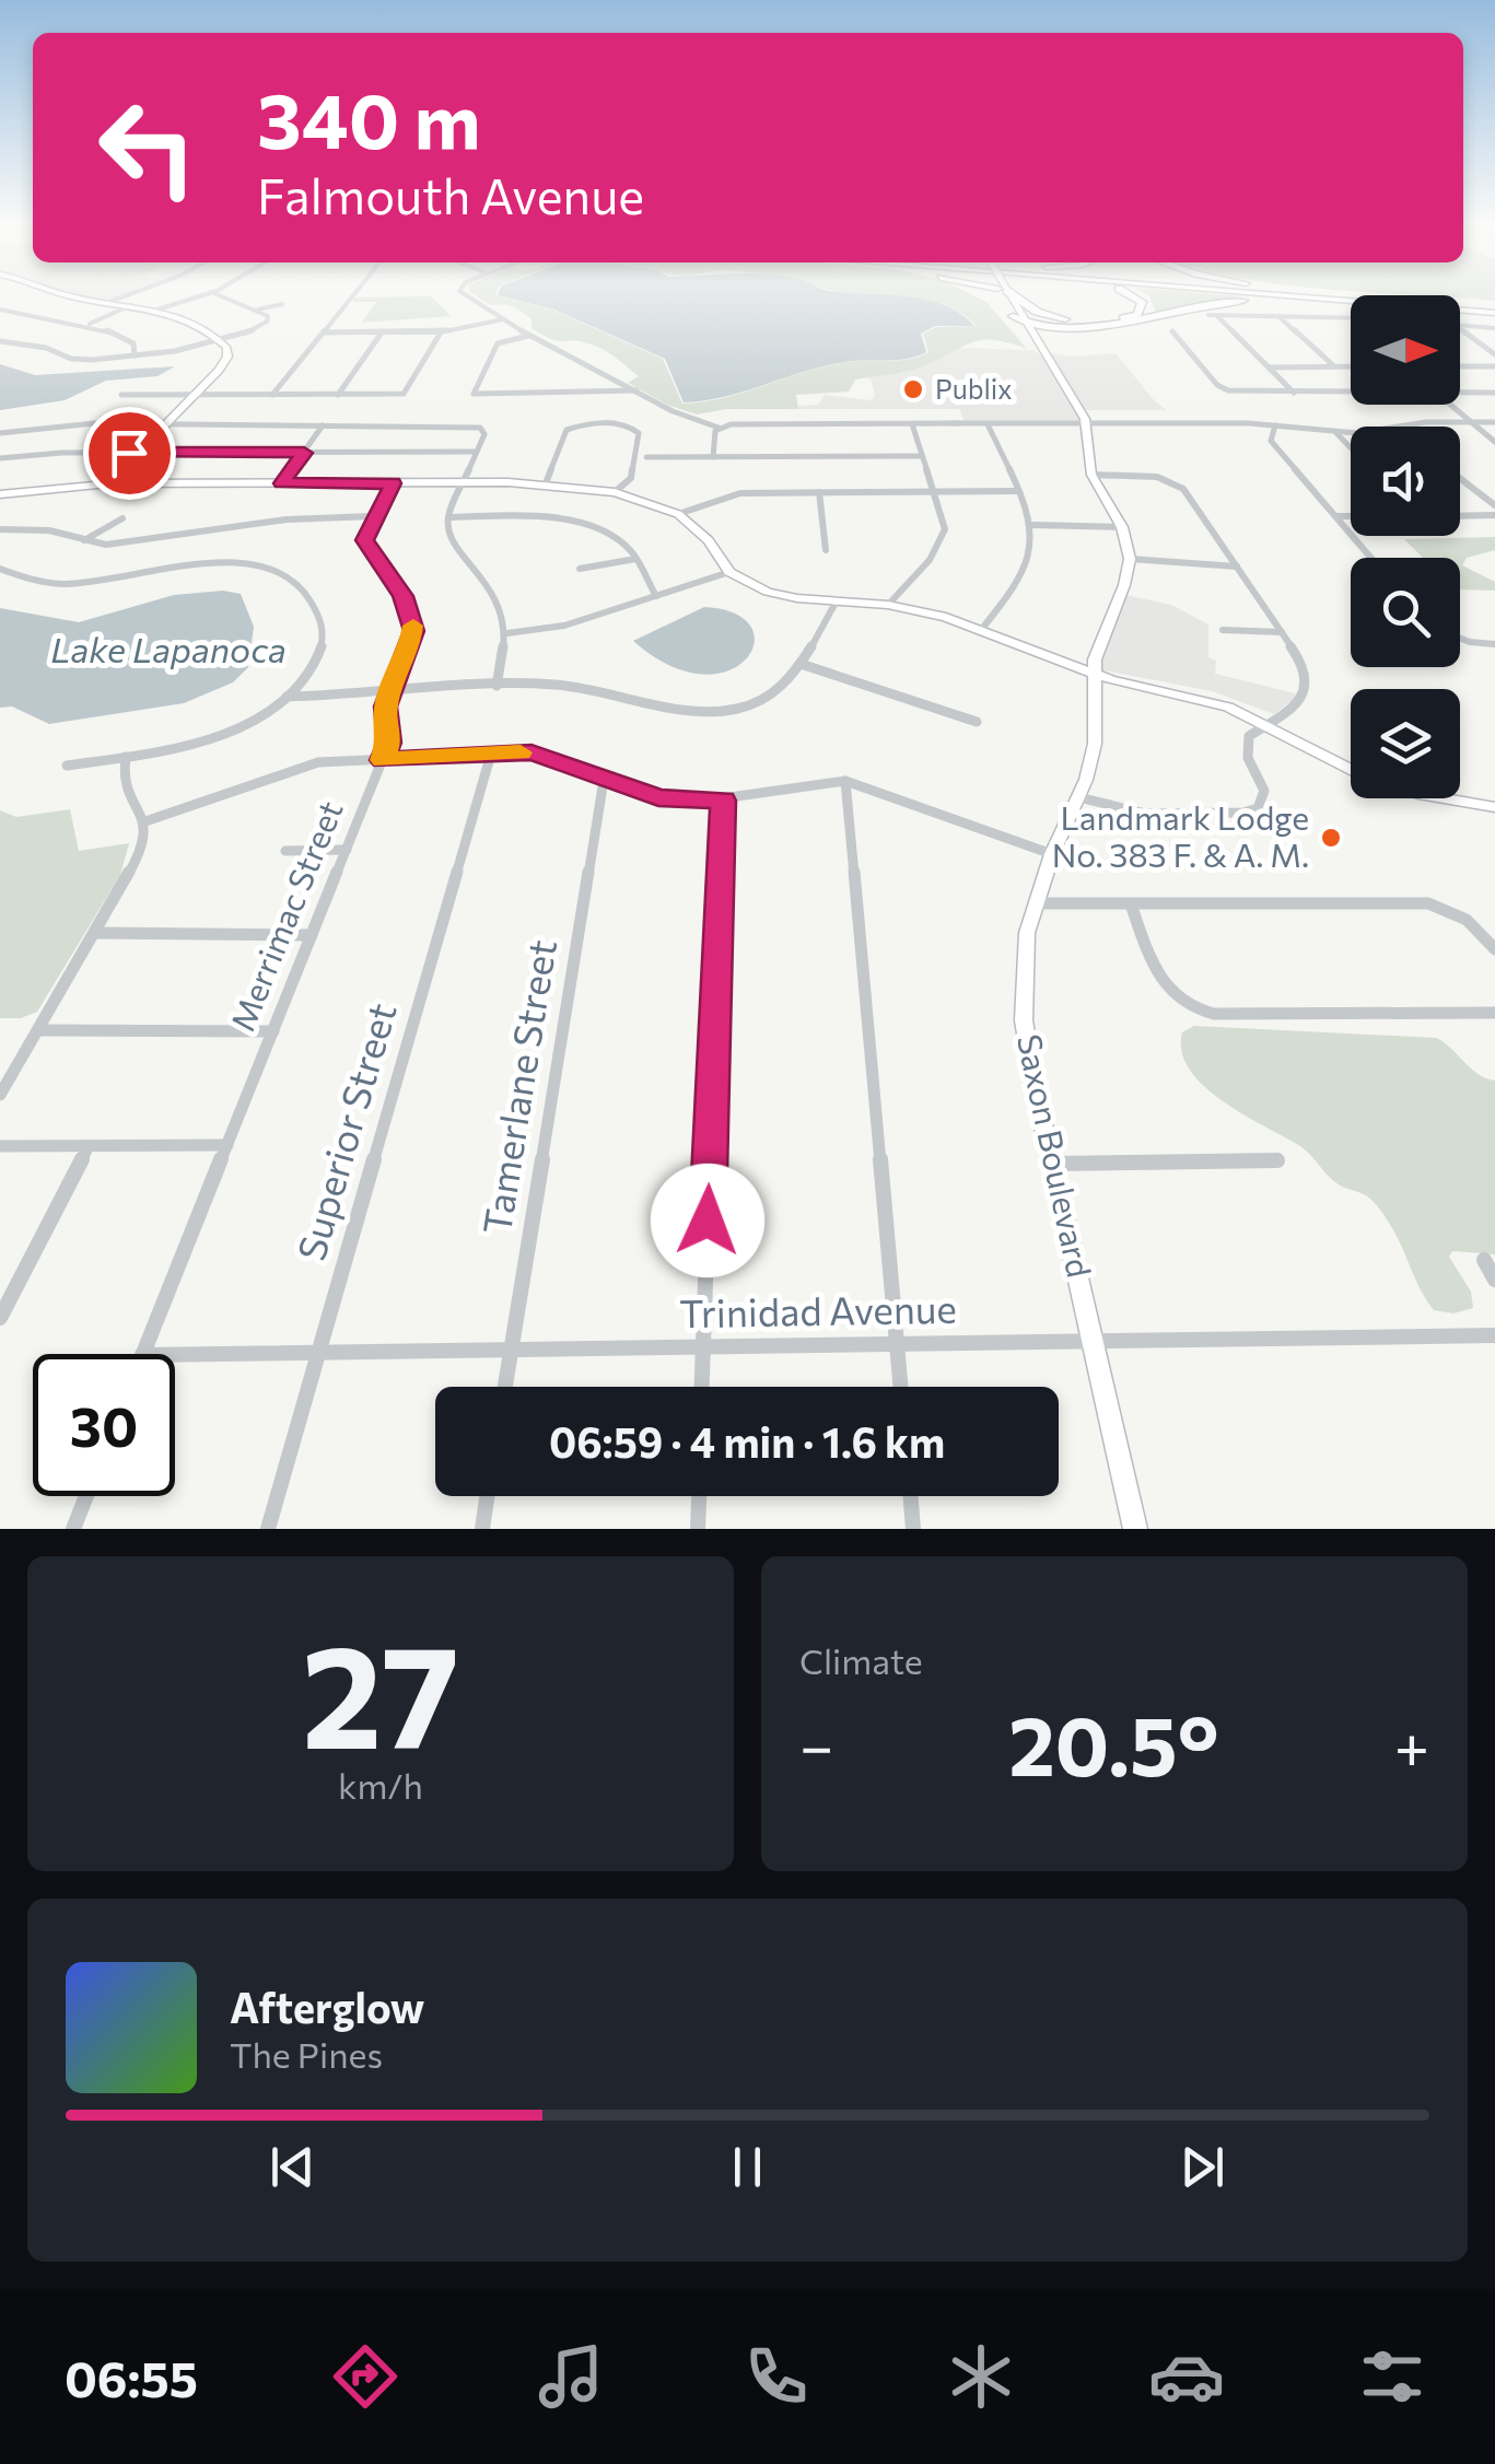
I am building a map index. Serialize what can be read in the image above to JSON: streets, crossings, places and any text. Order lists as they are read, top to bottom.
{
  "streets": {
    "street": [
      "Merrimac Street",
      "Tamerlane Street",
      "Superior Street",
      "Saxon Boulevard",
      "Trinidad Avenue"
    ]
  },
  "crossings": [
    ["Tamerlane Street", "Trinidad Avenue"],
    ["Superior Street", "Trinidad Avenue"],
    ["Saxon Boulevard", "Trinidad Avenue"]
  ],
  "water": ["Lake Lapanoca"],
  "places": ["Publix", "Landmark Lodge No. 383 F. & A. M."],
  "north": "right",
  "page": {
    "turn": ["340 m", "Falmouth Avenue"],
    "limit": "30",
    "trip": "06:59 · 4 min · 1.6 km",
    "tile": [
      ["27", "km/h"],
      "Climate"
    ],
    "heat": ["−", "20.5°", "+"],
    "song": ["Afterglow", "The Pines"],
    "tabs": "06:55"
  }
}
